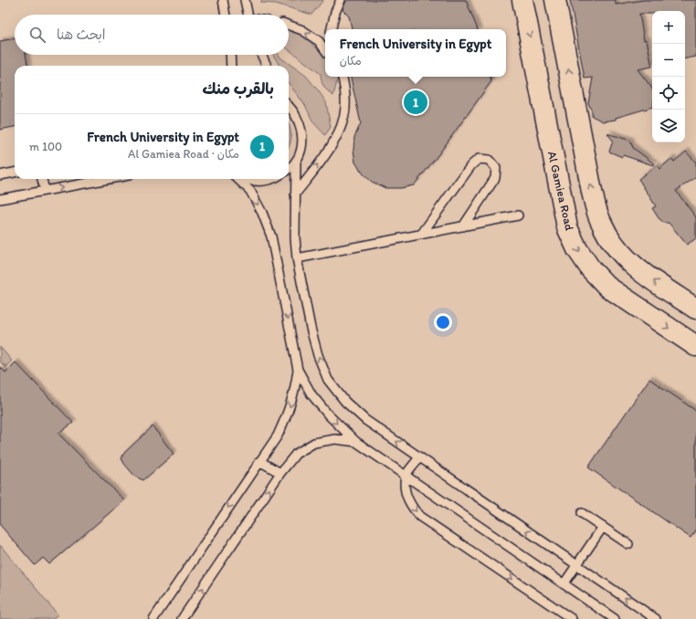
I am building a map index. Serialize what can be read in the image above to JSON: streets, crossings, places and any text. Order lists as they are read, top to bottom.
{
  "streets": {
    "street": ["Al Gamiea Road"]
  },
  "page": {
    "map_buttons": ["+", "−"],
    "search": "ابحث هنا",
    "popup": ["French University in Egypt", "مكان"],
    "heading": "بالقرب منك",
    "pins": "1",
    "list": [
      {
        "mark": "1",
        "name": "French University in Egypt",
        "note": "مكان · Al Gamiea Road",
        "value": "100 m"
      }
    ]
  }
}
